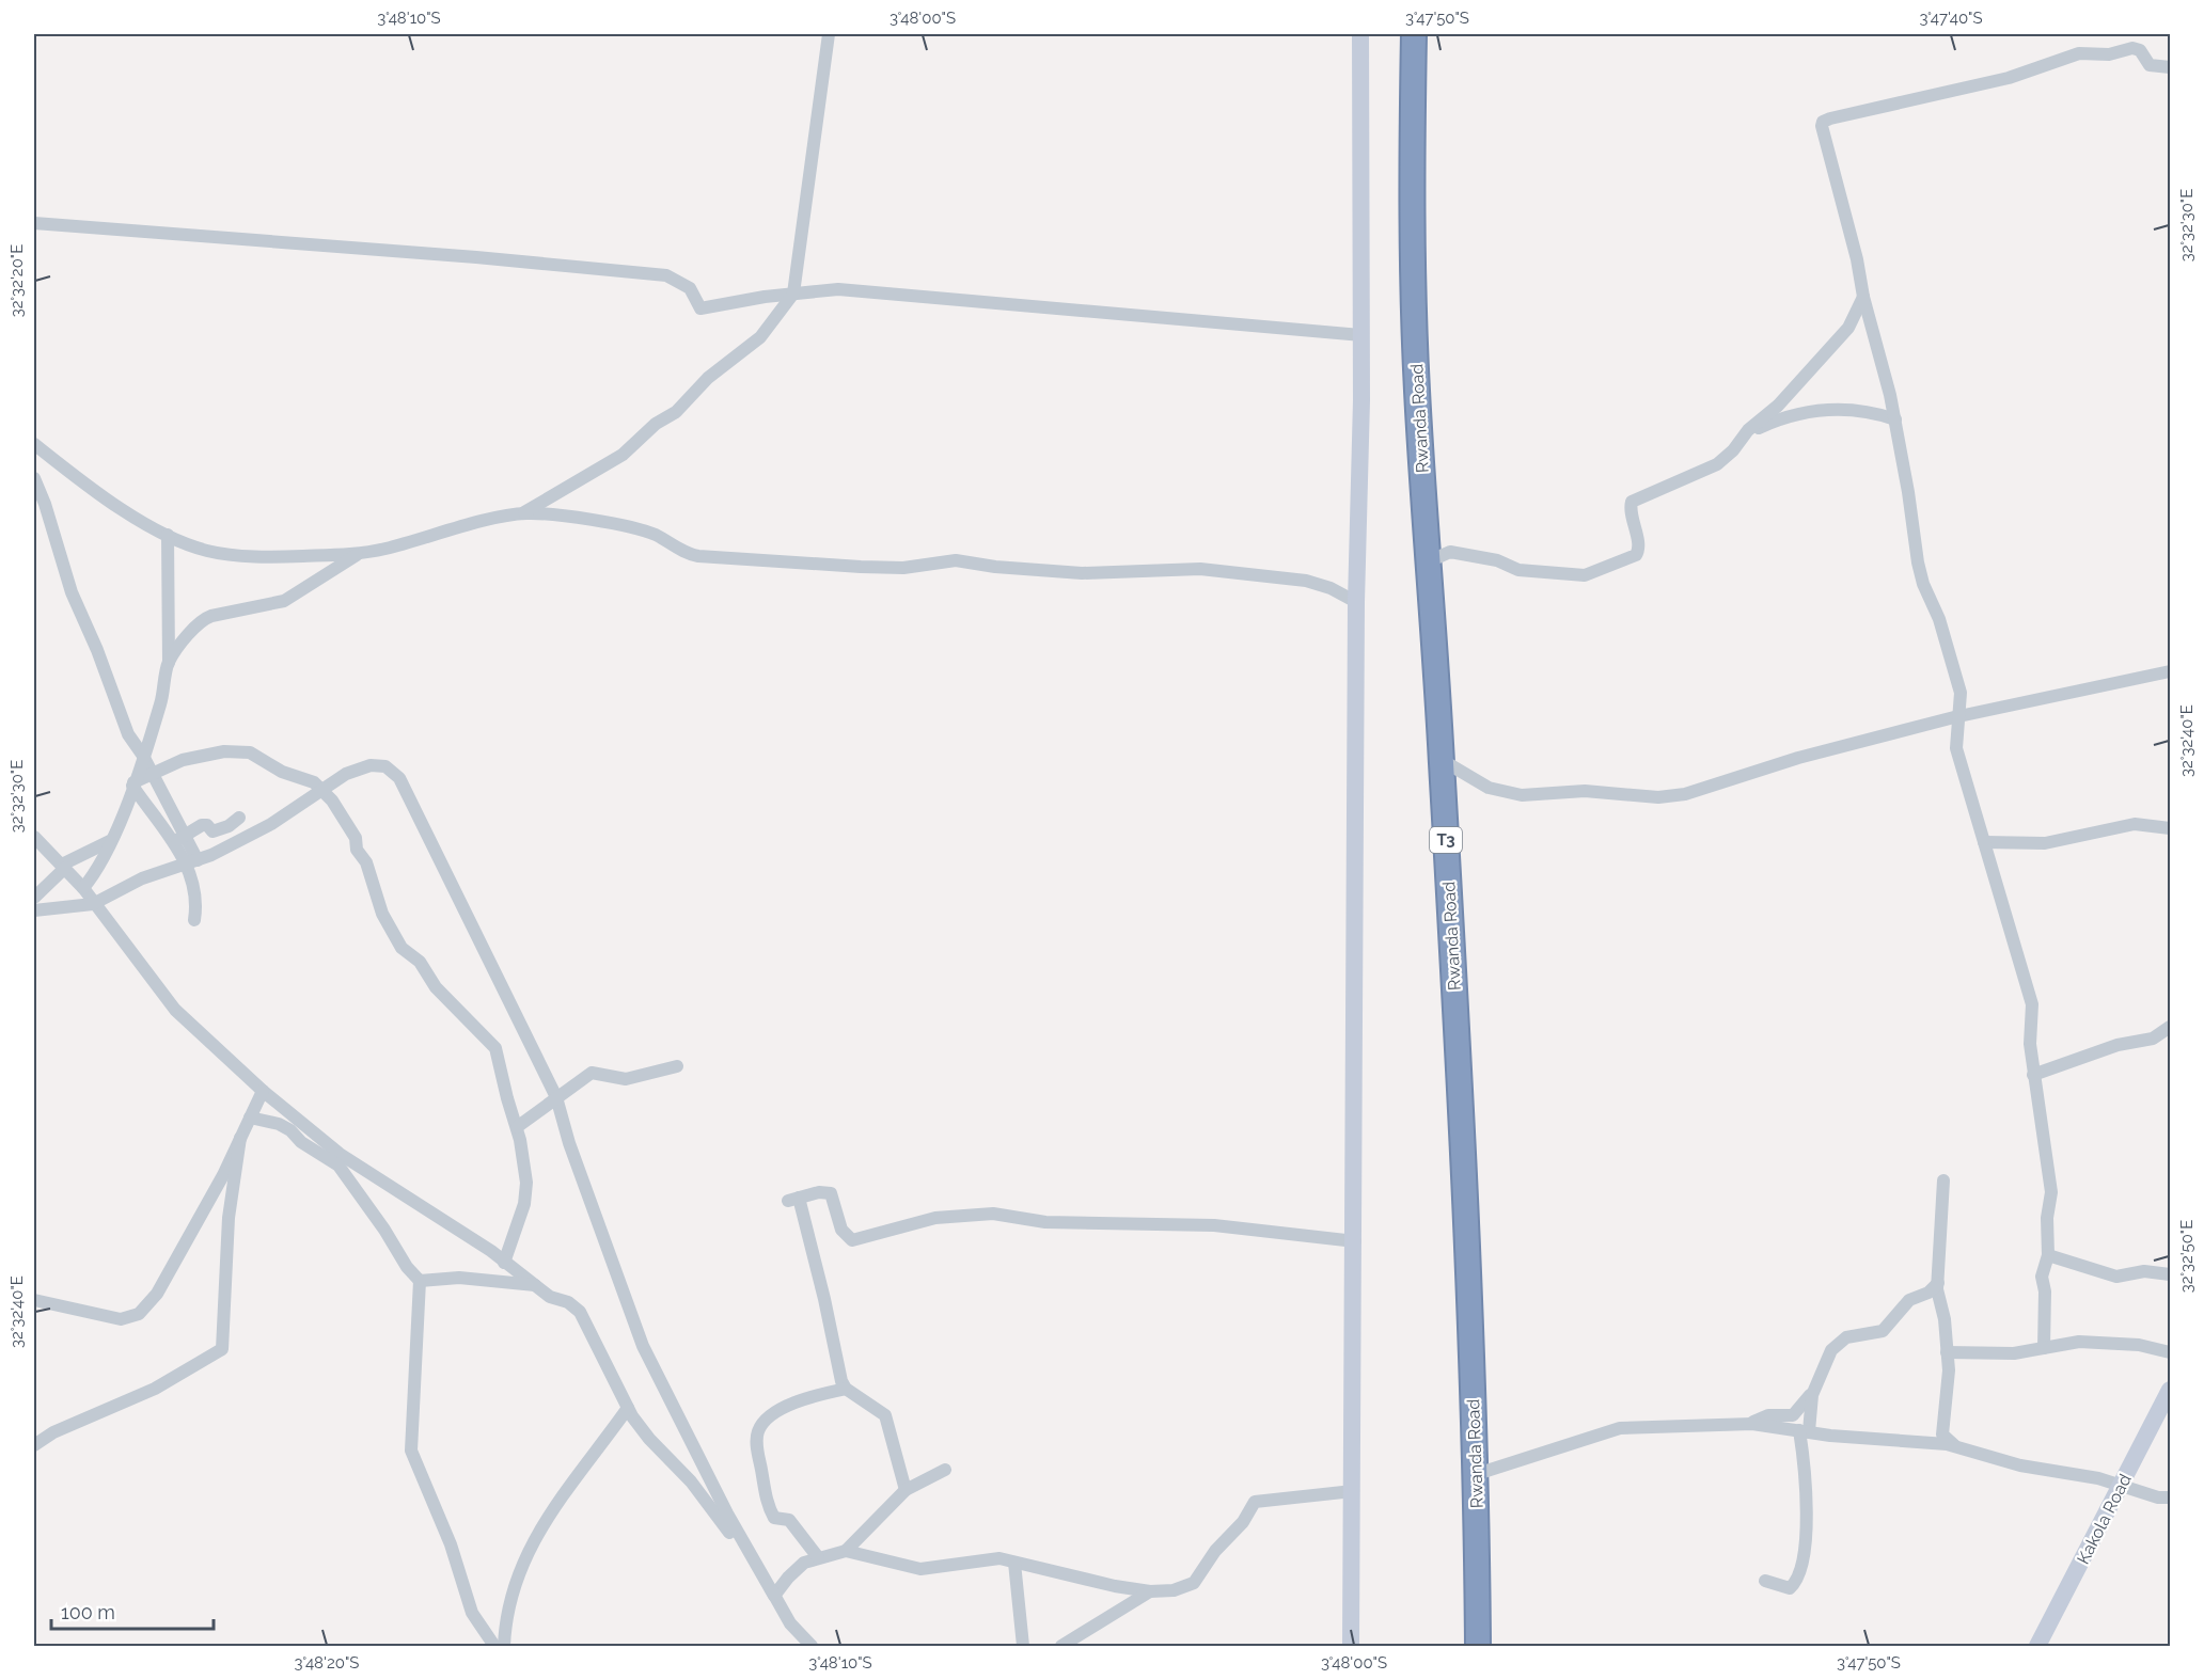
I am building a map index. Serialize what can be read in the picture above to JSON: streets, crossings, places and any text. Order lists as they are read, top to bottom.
{
  "streets": {
    "highway": ["Rwanda Road", "T3"],
    "street": ["Kakola Road"]
  },
  "scale_bar": "100 m",
  "coordinates": [
    "3°48'10\"S",
    "3°48'00\"S",
    "3°47'50\"S",
    "3°47'40\"S",
    "32°32'30\"E",
    "32°32'20\"E",
    "32°32'40\"E",
    "32°32'50\"E",
    "3°48'20\"S"
  ]
}
